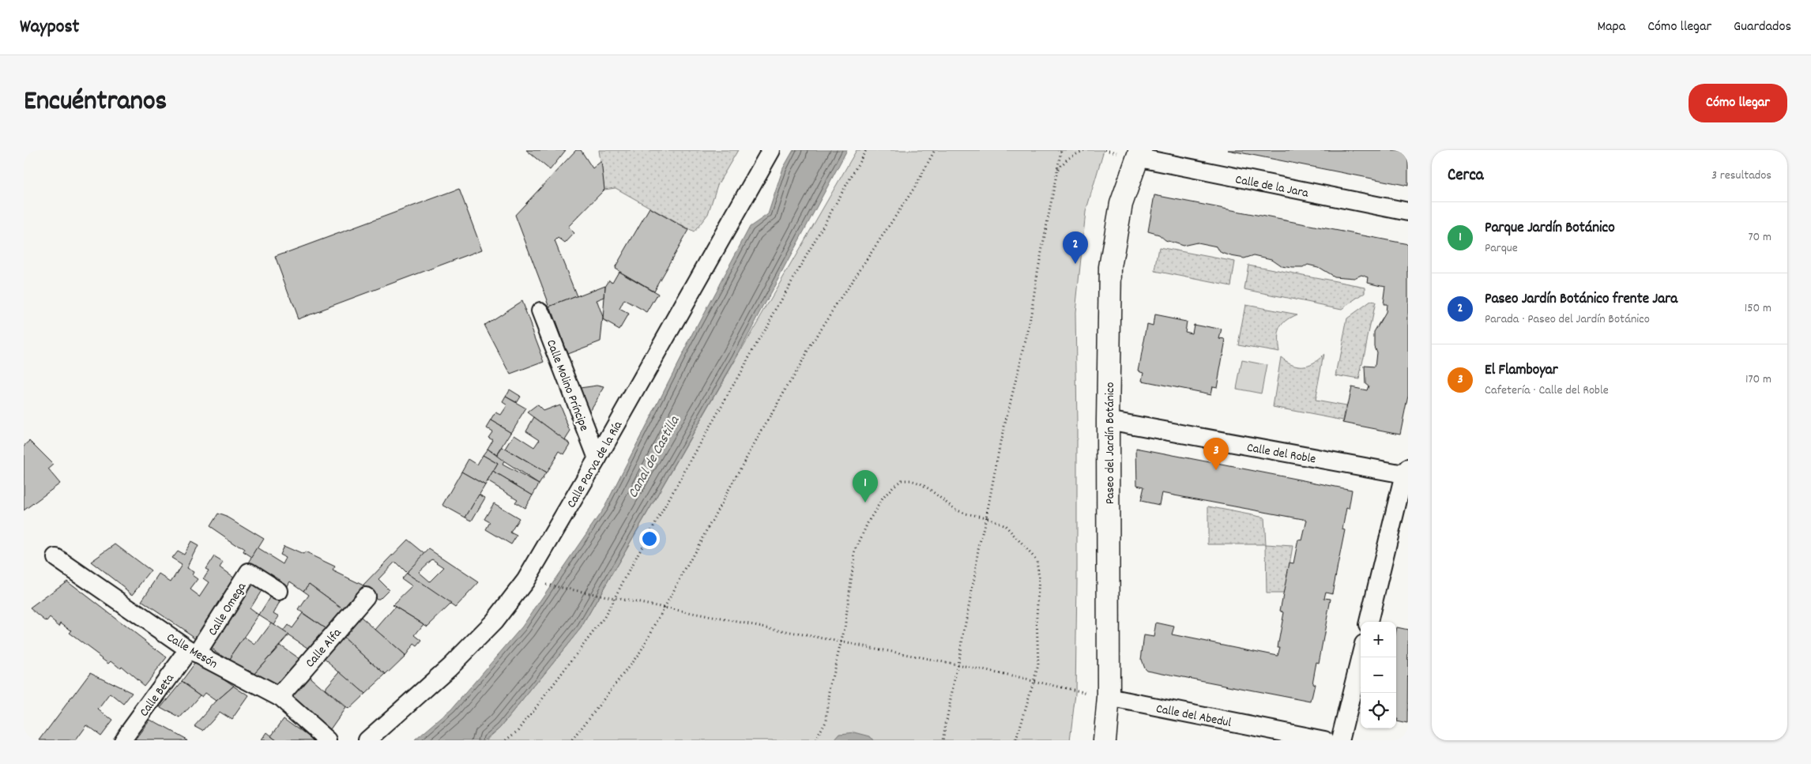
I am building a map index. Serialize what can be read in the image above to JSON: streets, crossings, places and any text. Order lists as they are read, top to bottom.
{
  "streets": {
    "street": [
      "Calle de la Jara",
      "Calle Molino Príncipe",
      "Paseo del Jardín Botánico",
      "Calle del Roble",
      "Calle Parva de la Ría",
      "Calle Omega",
      "Calle Alfa",
      "Calle Mesón",
      "Calle Beta",
      "Calle del Abedul"
    ]
  },
  "crossings": [
    ["Calle de la Jara", "Paseo del Jardín Botánico"],
    ["Calle Molino Príncipe", "Calle Parva de la Ría"],
    ["Paseo del Jardín Botánico", "Calle del Roble"],
    ["Paseo del Jardín Botánico", "Calle del Abedul"],
    ["Calle Omega", "Calle Mesón"],
    ["Calle Omega", "Calle Beta"],
    ["Calle Alfa", "Calle Mesón"],
    ["Calle Mesón", "Calle Beta"]
  ],
  "water": ["Canal de Castilla"],
  "page": {
    "header": "Waypost",
    "nav": ["Mapa", "Cómo llegar", "Guardados"],
    "title": "Encuéntranos",
    "buttons": "Cómo llegar",
    "heading": ["Cerca", "3 resultados"],
    "list": [
      {
        "mark": "1",
        "name": "Parque Jardín Botánico",
        "note": "Parque",
        "value": "70 m"
      },
      {
        "mark": "2",
        "name": "Paseo Jardín Botánico frente Jara",
        "note": "Parada · Paseo del Jardín Botánico",
        "value": "150 m"
      },
      {
        "mark": "3",
        "name": "El Flamboyar",
        "note": "Cafetería · Calle del Roble",
        "value": "170 m"
      }
    ],
    "pins": ["2", "3", "1"],
    "map_buttons": ["+", "−"]
  }
}
